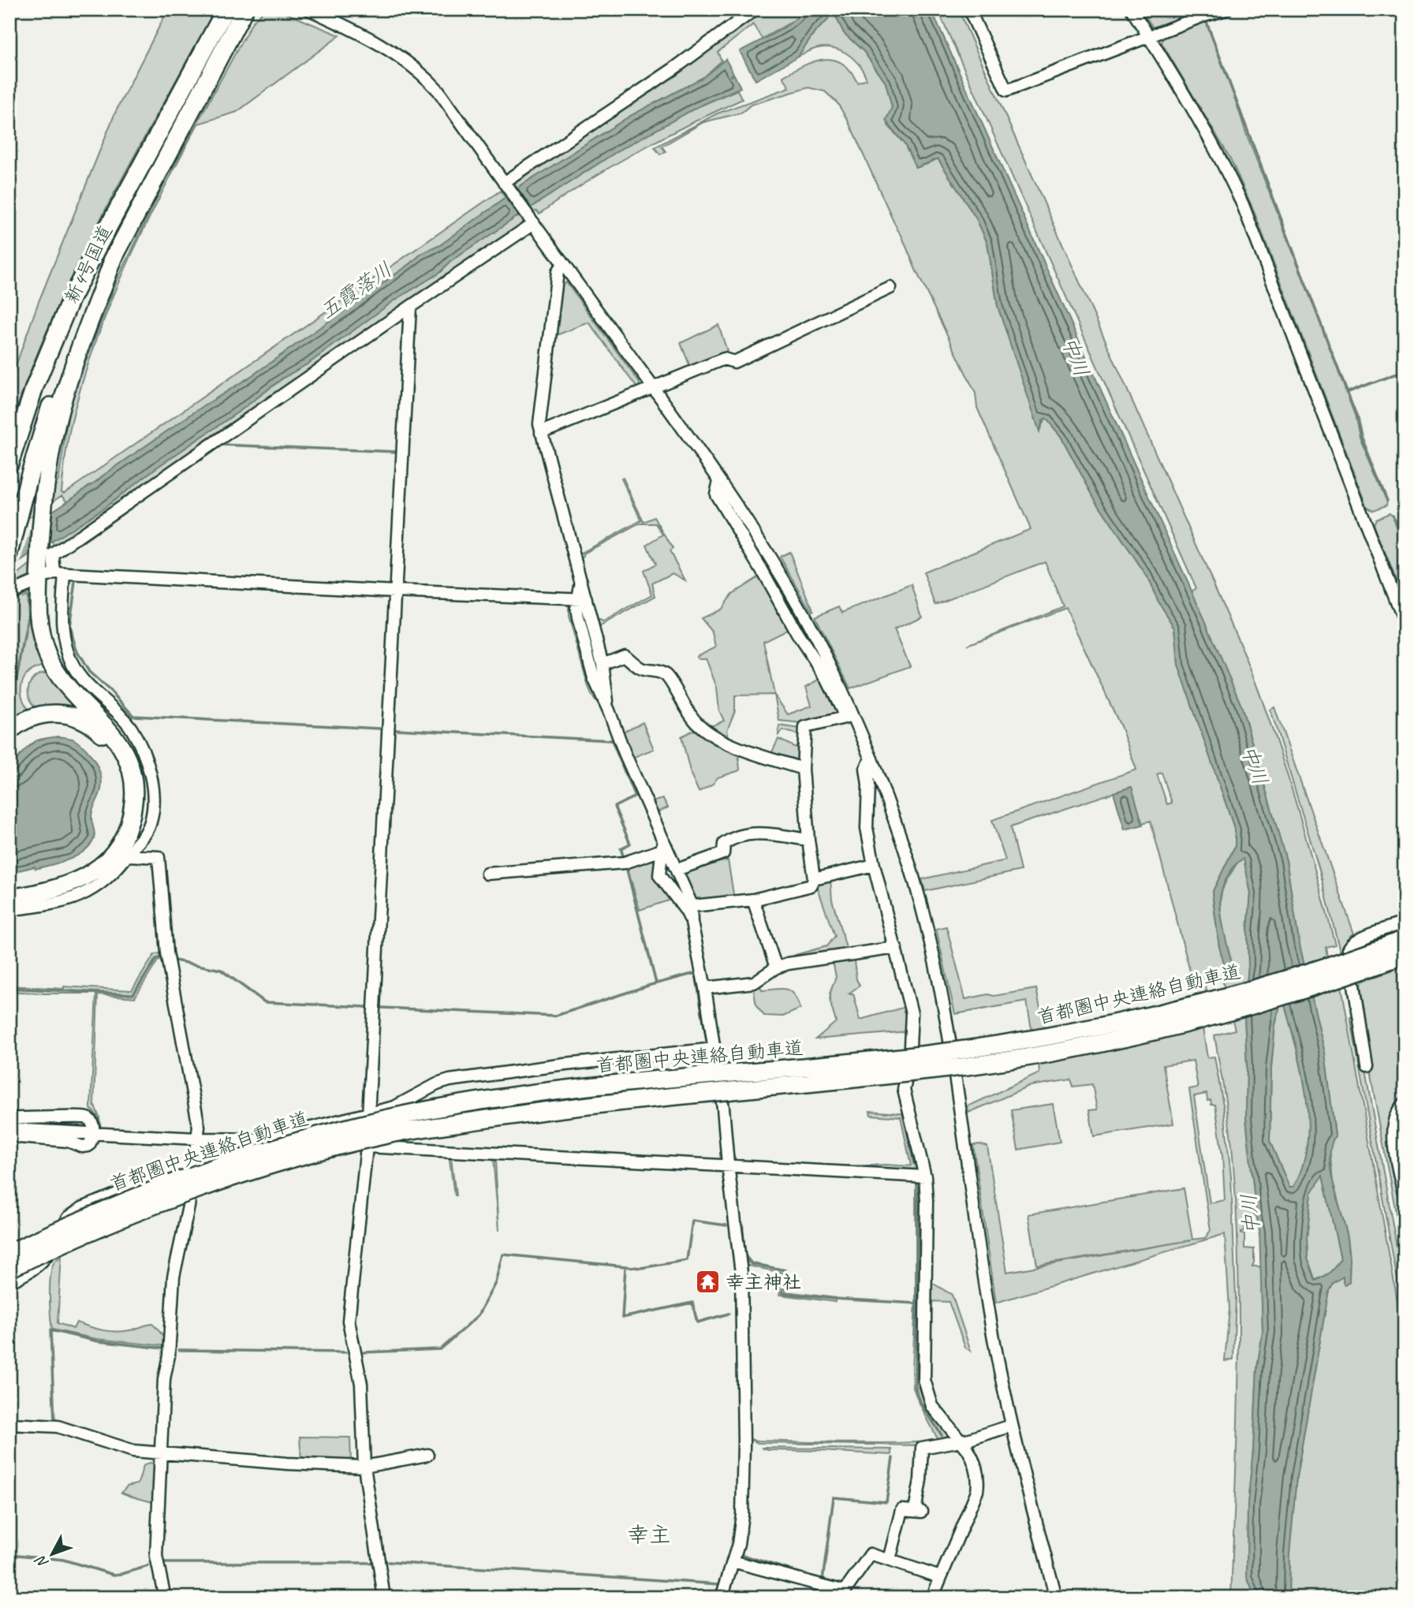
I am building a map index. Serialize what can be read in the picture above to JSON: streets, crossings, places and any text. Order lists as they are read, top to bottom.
{
  "streets": {
    "highway": ["新4号国道", "首都圏中央連絡自動車道"]
  },
  "districts": ["幸主"],
  "water": ["五霞落川", "中川"],
  "places": {
    "temple": ["幸主神社"]
  },
  "north": "bottom left"
}
